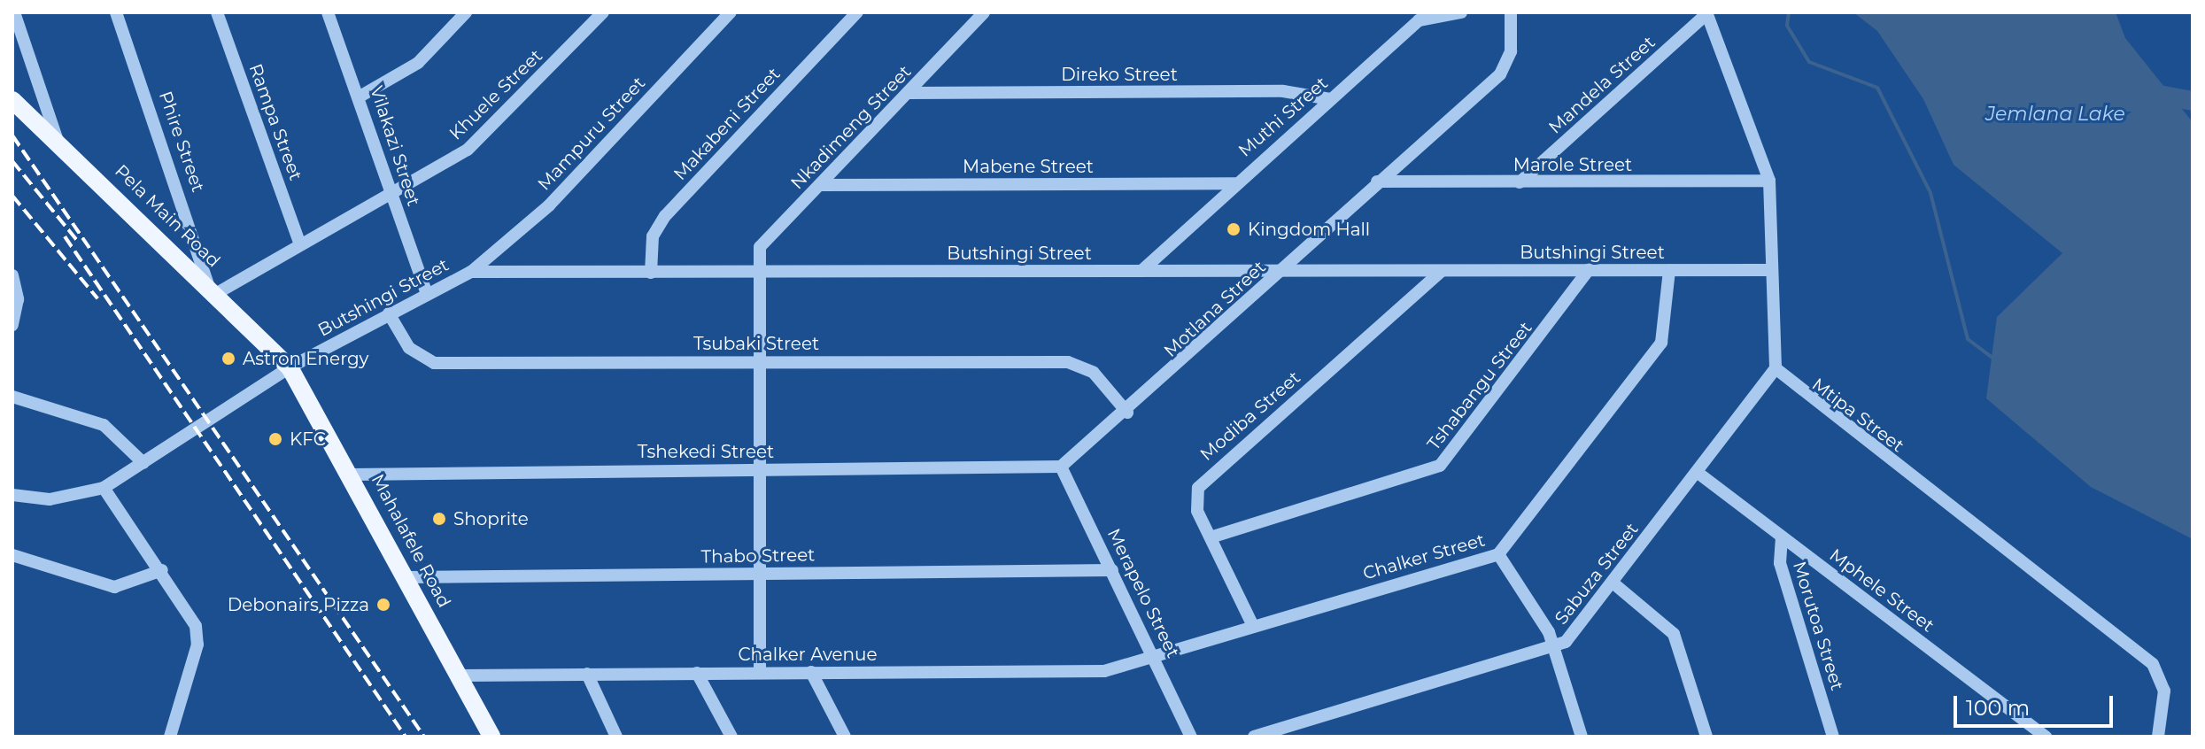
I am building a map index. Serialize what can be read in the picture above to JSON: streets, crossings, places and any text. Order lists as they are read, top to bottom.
{
  "streets": {
    "main road": ["Pela Main Road", "Mahalafele Road"],
    "street": [
      "Direko Street",
      "Mandela Street",
      "Khuele Street",
      "Muthi Street",
      "Rampa Street",
      "Makabeni Street",
      "Nkadimeng Street",
      "Mampuru Street",
      "Phire Street",
      "Vilakazi Street",
      "Marole Street",
      "Mabene Street",
      "Butshingi Street",
      "Motlana Street",
      "Tsubaki Street",
      "Tshabangu Street",
      "Mtipa Street",
      "Modiba Street",
      "Tshekedi Street",
      "Thabo Street",
      "Chalker Street",
      "Sabuza Street",
      "Mphele Street",
      "Merapelo Street",
      "Morutoa Street",
      "Chalker Avenue"
    ]
  },
  "crossings": [
    ["Direko Street", "Muthi Street"],
    ["Direko Street", "Nkadimeng Street"],
    ["Mandela Street", "Marole Street"],
    ["Khuele Street", "Rampa Street"],
    ["Khuele Street", "Phire Street"],
    ["Khuele Street", "Vilakazi Street"],
    ["Khuele Street", "Pela Main Road"],
    ["Muthi Street", "Mabene Street"],
    ["Muthi Street", "Butshingi Street"],
    ["Makabeni Street", "Butshingi Street"],
    ["Nkadimeng Street", "Mabene Street"],
    ["Nkadimeng Street", "Butshingi Street"],
    ["Nkadimeng Street", "Tsubaki Street"],
    ["Nkadimeng Street", "Tshekedi Street"],
    ["Nkadimeng Street", "Thabo Street"],
    ["Nkadimeng Street", "Chalker Avenue"],
    ["Mampuru Street", "Butshingi Street"],
    ["Phire Street", "Pela Main Road"],
    ["Vilakazi Street", "Butshingi Street"],
    ["Marole Street", "Motlana Street"],
    ["Pela Main Road", "Butshingi Street"],
    ["Pela Main Road", "Mahalafele Road"],
    ["Butshingi Street", "Motlana Street"],
    ["Butshingi Street", "Tsubaki Street"],
    ["Butshingi Street", "Tshabangu Street"],
    ["Butshingi Street", "Modiba Street"],
    ["Butshingi Street", "Mahalafele Road"],
    ["Butshingi Street", "Chalker Street"],
    ["Motlana Street", "Tsubaki Street"],
    ["Motlana Street", "Tshekedi Street"],
    ["Motlana Street", "Merapelo Street"],
    ["Tshabangu Street", "Modiba Street"],
    ["Mtipa Street", "Sabuza Street"],
    ["Modiba Street", "Chalker Street"],
    ["Tshekedi Street", "Mahalafele Road"],
    ["Tshekedi Street", "Merapelo Street"],
    ["Mahalafele Road", "Thabo Street"],
    ["Mahalafele Road", "Chalker Avenue"],
    ["Thabo Street", "Merapelo Street"],
    ["Chalker Street", "Merapelo Street"],
    ["Chalker Street", "Chalker Avenue"],
    ["Sabuza Street", "Mphele Street"],
    ["Mphele Street", "Morutoa Street"],
    ["Merapelo Street", "Chalker Avenue"]
  ],
  "water": ["Jemlana Lake"],
  "places": [
    "Kingdom Hall",
    "Astron Energy",
    "KFC",
    "Shoprite",
    "Debonairs Pizza"
  ],
  "scale_bar": "100 m"
}
